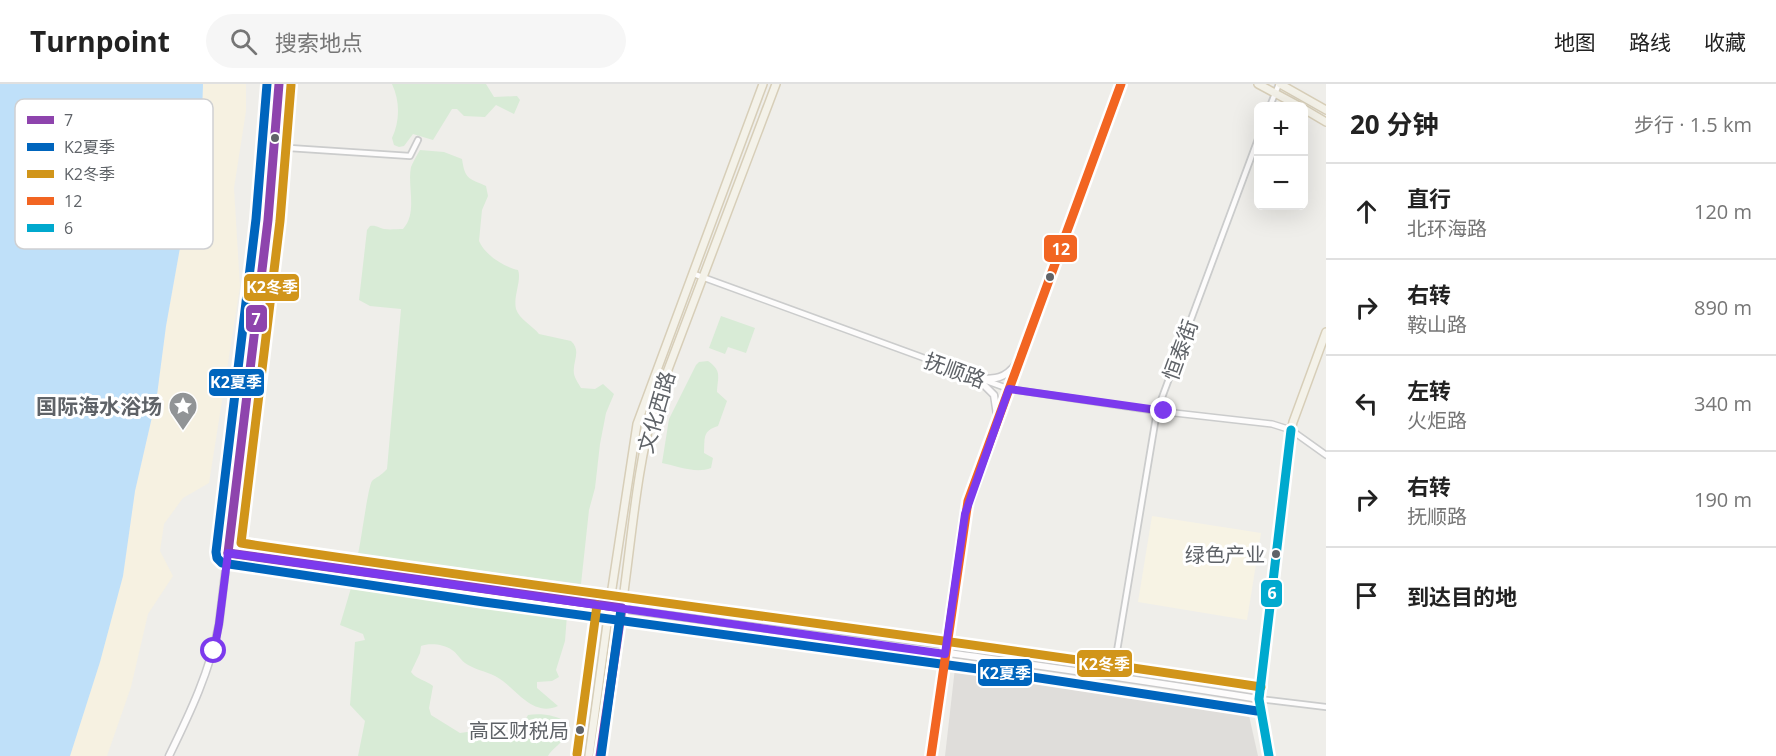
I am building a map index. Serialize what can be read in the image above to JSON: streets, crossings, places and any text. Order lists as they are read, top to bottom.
{
  "streets": {
    "main road": ["文化西路"],
    "street": ["恒泰街", "抚顺路"]
  },
  "crossings": [
    ["恒泰街", "抚顺路"],
    ["抚顺路", "文化西路"]
  ],
  "places": {
    "place": ["国际海水浴场"],
    "other": ["绿色产业", "高区财税局"]
  },
  "lines": [
    "transit line 7",
    "transit line K2夏季",
    "transit line 12",
    "transit line K2冬季",
    "transit line 6"
  ],
  "legend": [
    "7",
    "K2夏季",
    "K2冬季",
    "12",
    "6"
  ],
  "page": {
    "header": "Turnpoint",
    "search": "搜索地点",
    "nav": ["地图", "路线", "收藏"],
    "heading": ["20 分钟", "步行 · 1.5 km"],
    "map_buttons": ["+", "−"],
    "list": [
      ["直行", "北环海路", "120 m"],
      ["右转", "鞍山路", "890 m"],
      ["左转", "火炬路", "340 m"],
      ["右转", "抚顺路", "190 m"],
      "到达目的地"
    ]
  }
}
